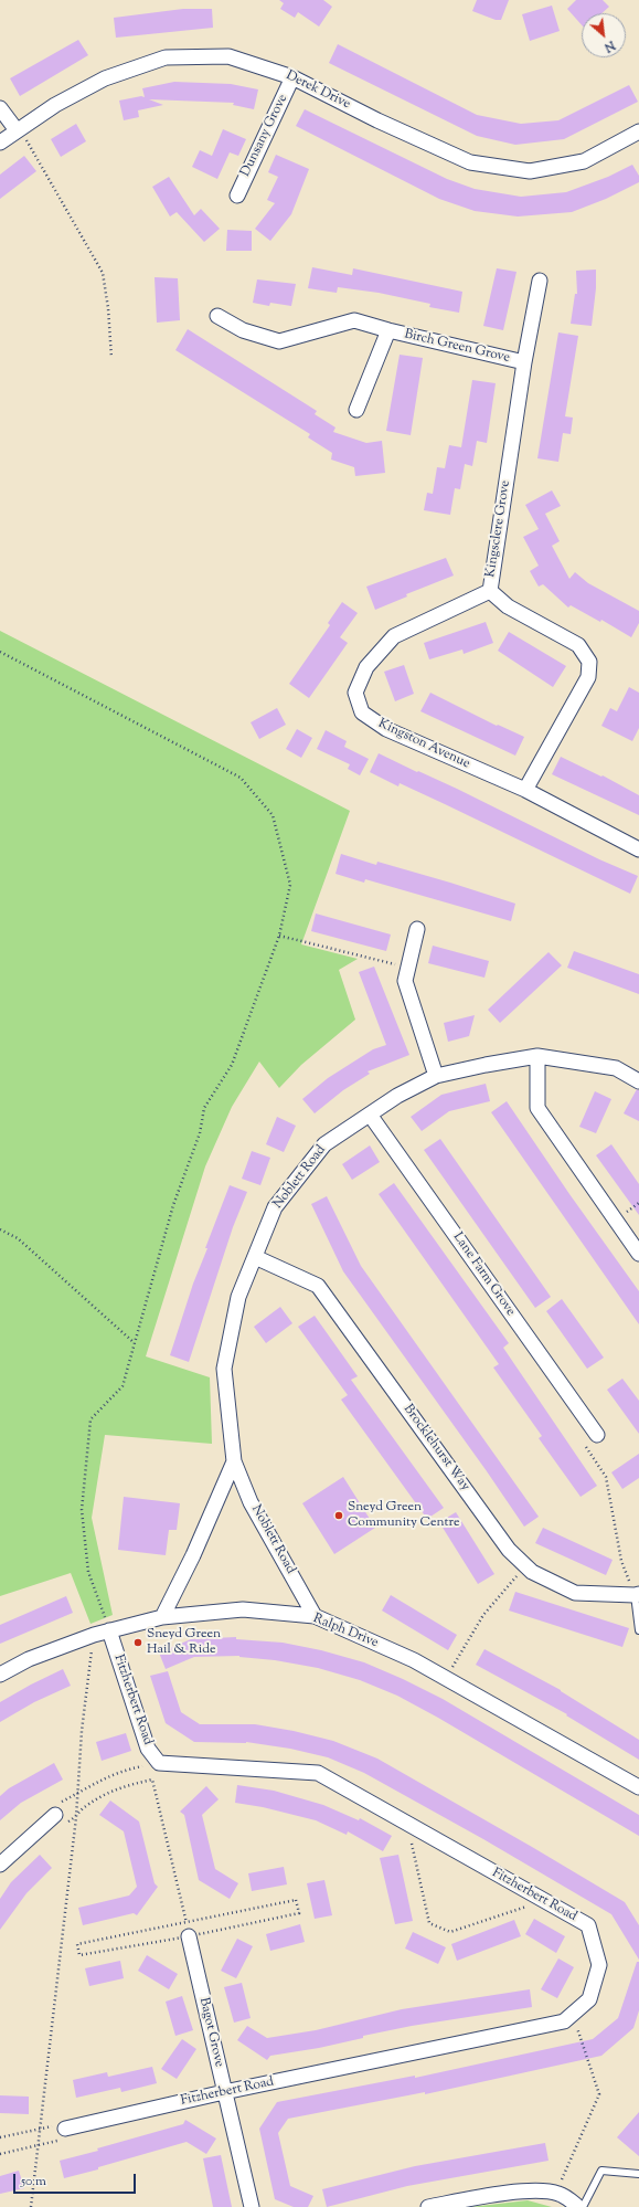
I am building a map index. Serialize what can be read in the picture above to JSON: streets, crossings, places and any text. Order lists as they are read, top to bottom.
{
  "streets": {
    "street": [
      "Derek Drive",
      "Dunsany Grove",
      "Birch Green Grove",
      "Kingsclere Grove",
      "Kingston Avenue",
      "Noblett Road",
      "Lane Farm Grove",
      "Brocklehurst Way",
      "Ralph Drive",
      "Fitzherbert Road",
      "Bagot Grove"
    ]
  },
  "crossings": [
    ["Derek Drive", "Dunsany Grove"],
    ["Birch Green Grove", "Kingsclere Grove"],
    ["Kingsclere Grove", "Kingston Avenue"],
    ["Noblett Road", "Lane Farm Grove"],
    ["Noblett Road", "Brocklehurst Way"],
    ["Noblett Road", "Ralph Drive"],
    ["Ralph Drive", "Fitzherbert Road"],
    ["Fitzherbert Road", "Bagot Grove"]
  ],
  "places": ["Sneyd Green Community Centre", "Sneyd Green Hail & Ride"],
  "scale_bar": "50 m",
  "north": "bottom right"
}
